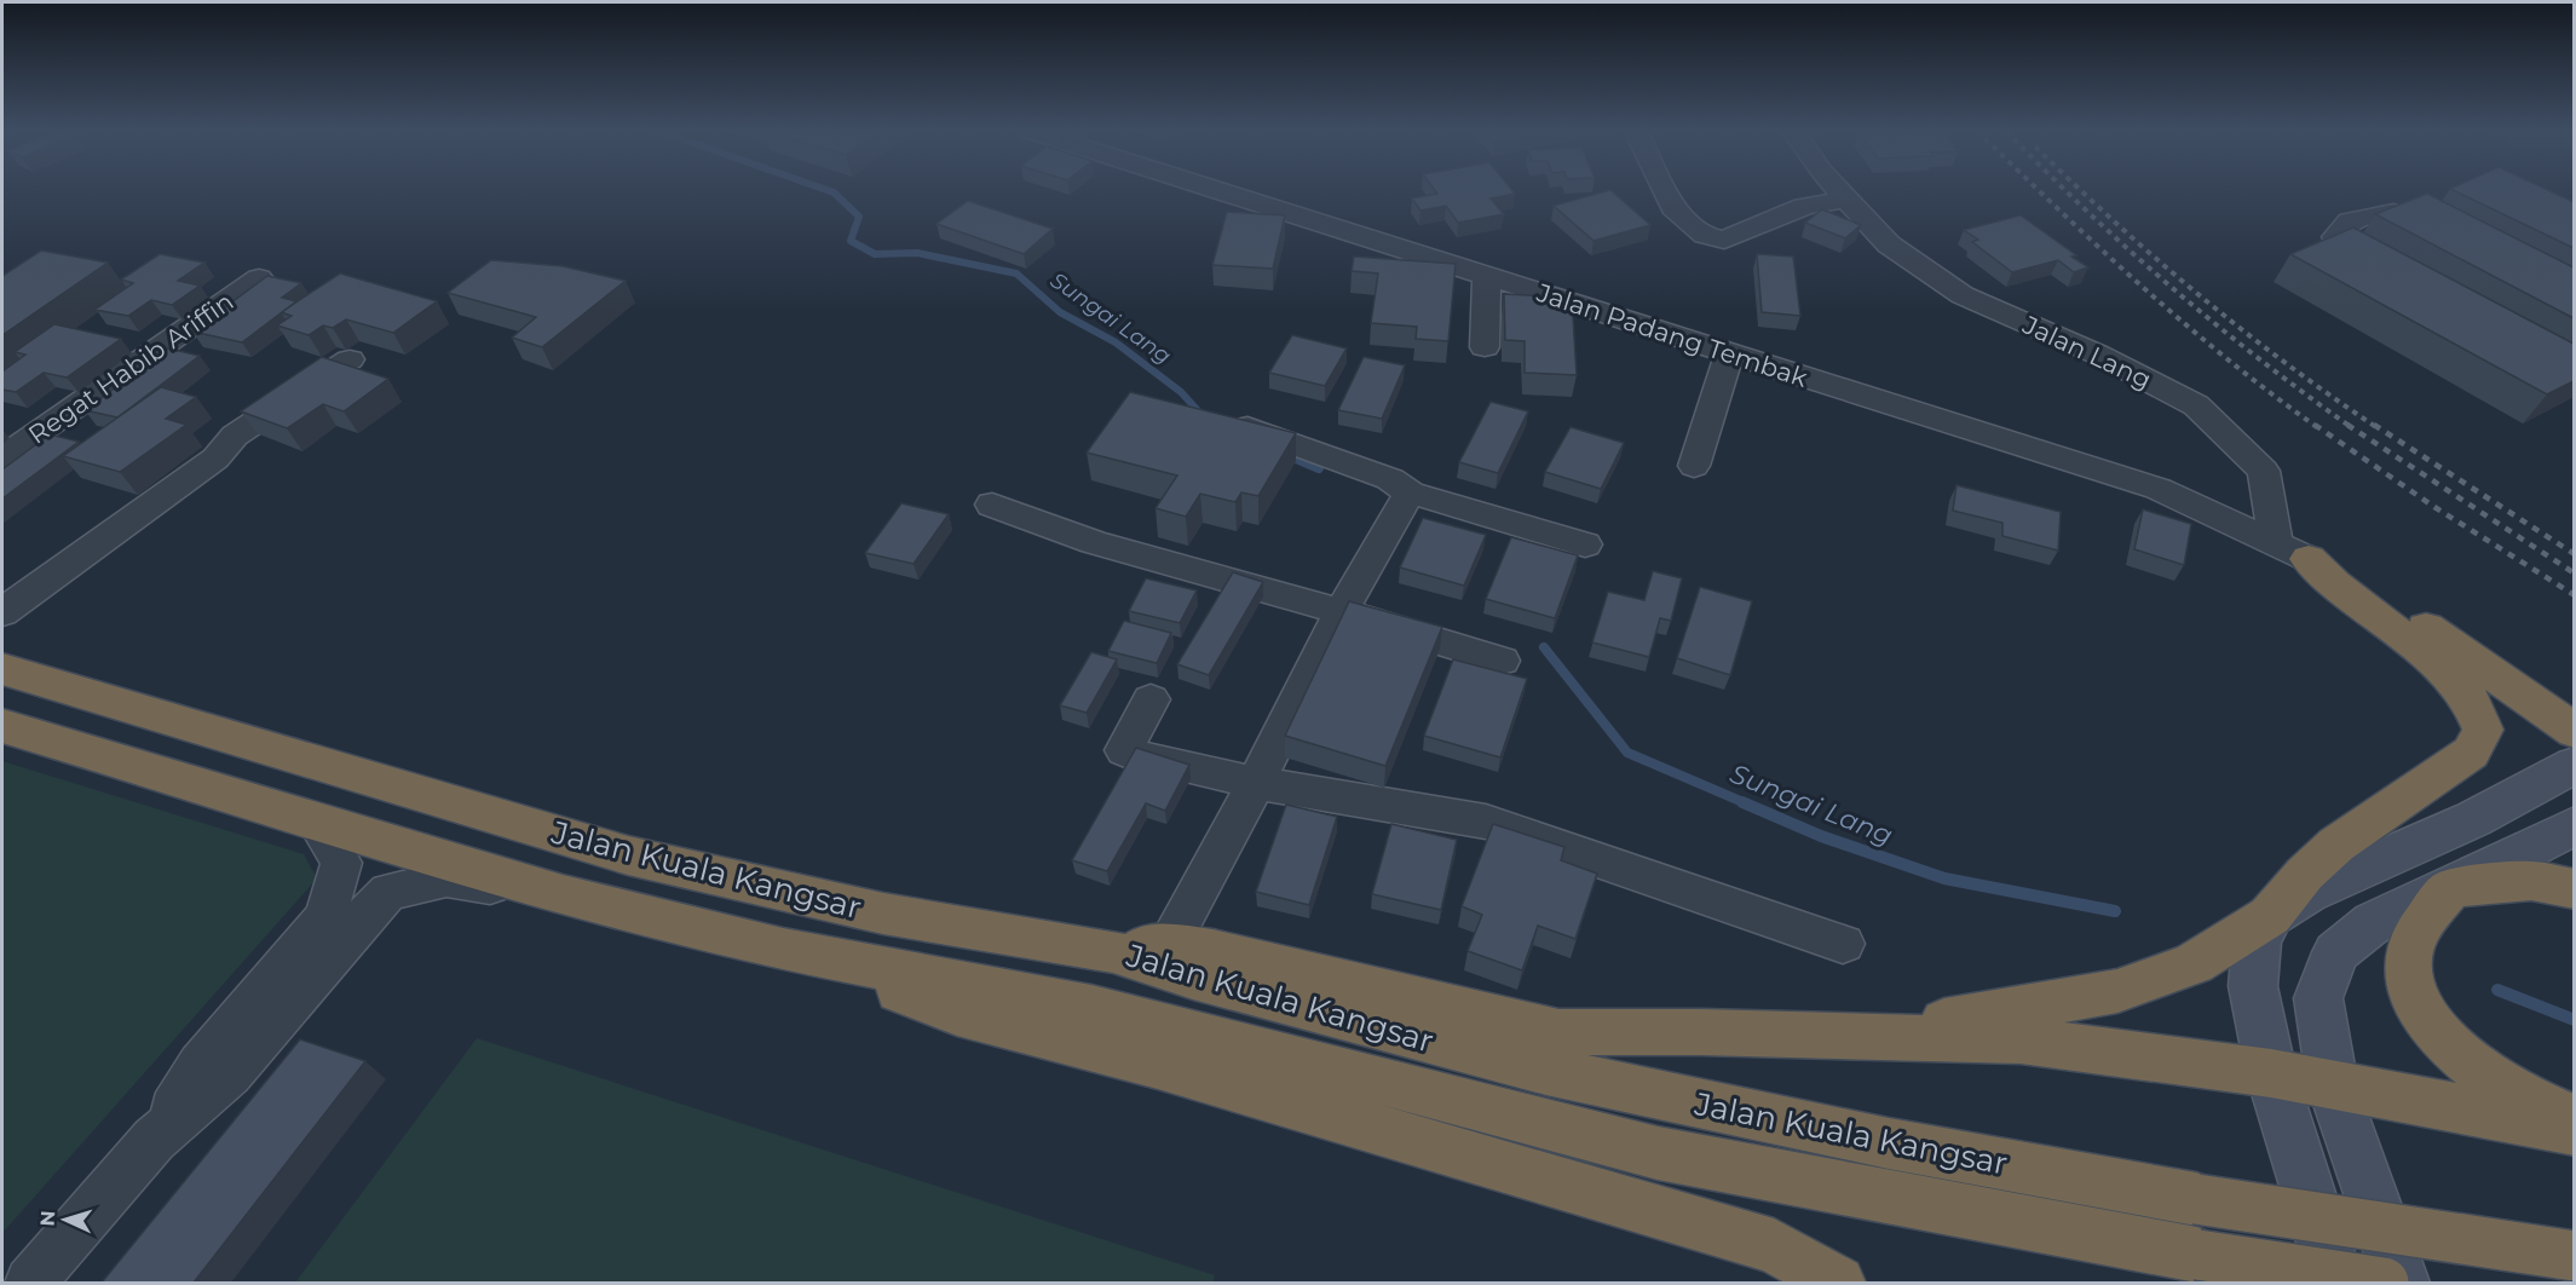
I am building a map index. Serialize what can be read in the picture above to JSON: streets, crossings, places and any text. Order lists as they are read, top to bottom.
{
  "streets": {
    "highway": ["Jalan Kuala Kangsar"],
    "street": ["Jalan Padang Tembak", "Jalan Lang", "Regat Habib Ariffin"]
  },
  "crossings": [
    ["Jalan Padang Tembak", "Jalan Lang"]
  ],
  "water": ["Sungai Lang"],
  "north": "left"
}
